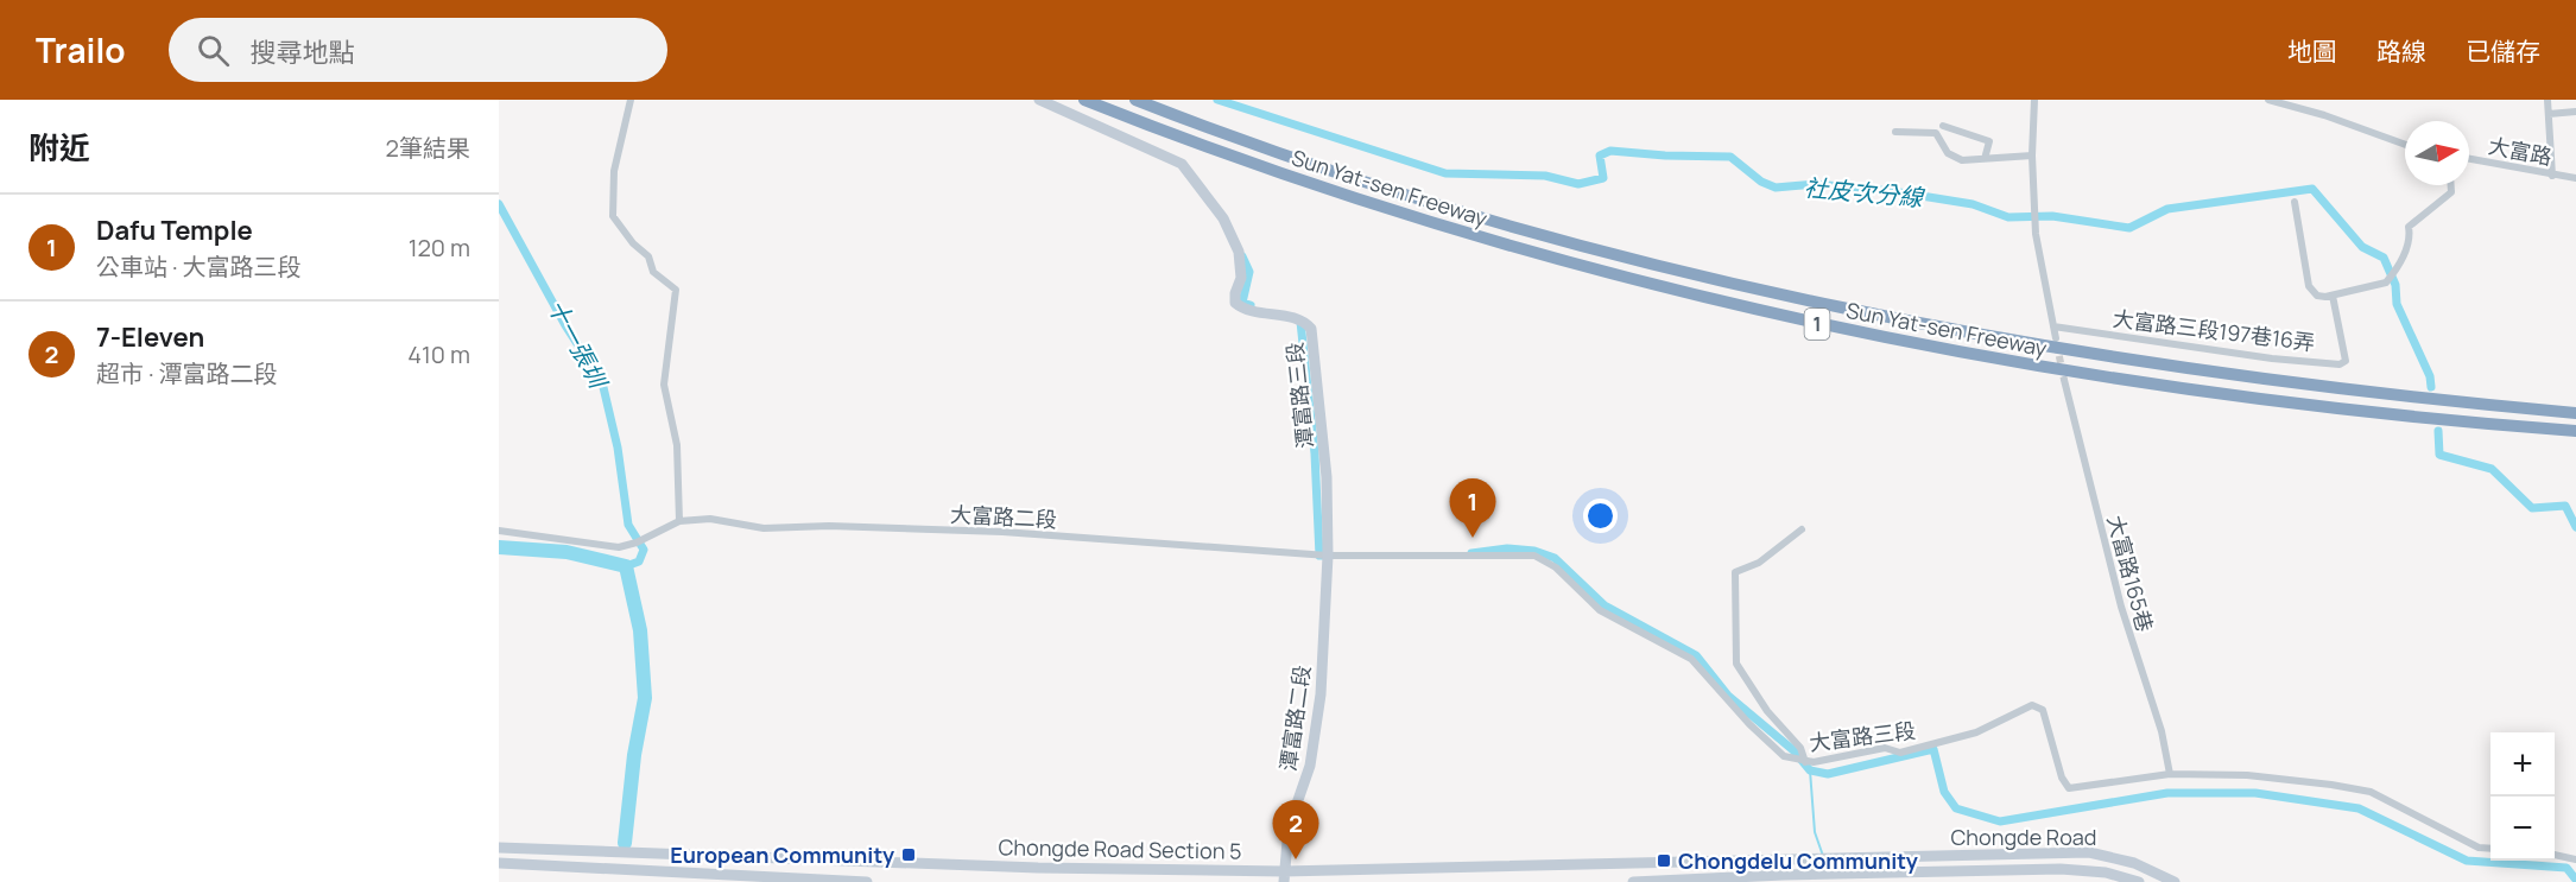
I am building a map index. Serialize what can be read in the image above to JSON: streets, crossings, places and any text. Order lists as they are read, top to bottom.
{
  "streets": {
    "highway": ["Sun Yat-sen Freeway", "1"],
    "street": [
      "大富路",
      "大富路三段197巷16弄",
      "潭富路三段",
      "大富路二段",
      "大富路165巷",
      "潭富路二段",
      "大富路三段",
      "Chongde Road",
      "Chongde Road Section 5"
    ]
  },
  "crossings": [
    ["潭富路三段", "大富路二段"],
    ["潭富路三段", "潭富路二段"],
    ["潭富路三段", "大富路三段"],
    ["大富路二段", "潭富路二段"],
    ["大富路二段", "大富路三段"],
    ["大富路165巷", "大富路三段"],
    ["潭富路二段", "大富路三段"],
    ["潭富路二段", "Chongde Road Section 5"],
    ["Chongde Road", "Chongde Road Section 5"]
  ],
  "water": ["社皮次分線", "十一張圳"],
  "places": {
    "transit": ["European Community", "Chongdelu Community"]
  },
  "north": "right",
  "page": {
    "header": "Trailo",
    "search": "搜尋地點",
    "nav": ["地圖", "路線", "已儲存"],
    "heading": ["附近", "2筆結果"],
    "list": [
      {
        "mark": "1",
        "name": "Dafu Temple",
        "note": "公車站 · 大富路三段",
        "value": "120 m"
      },
      {
        "mark": "2",
        "name": "7-Eleven",
        "note": "超市 · 潭富路二段",
        "value": "410 m"
      }
    ],
    "pins": ["1", "2"],
    "map_buttons": ["+", "−"]
  }
}
